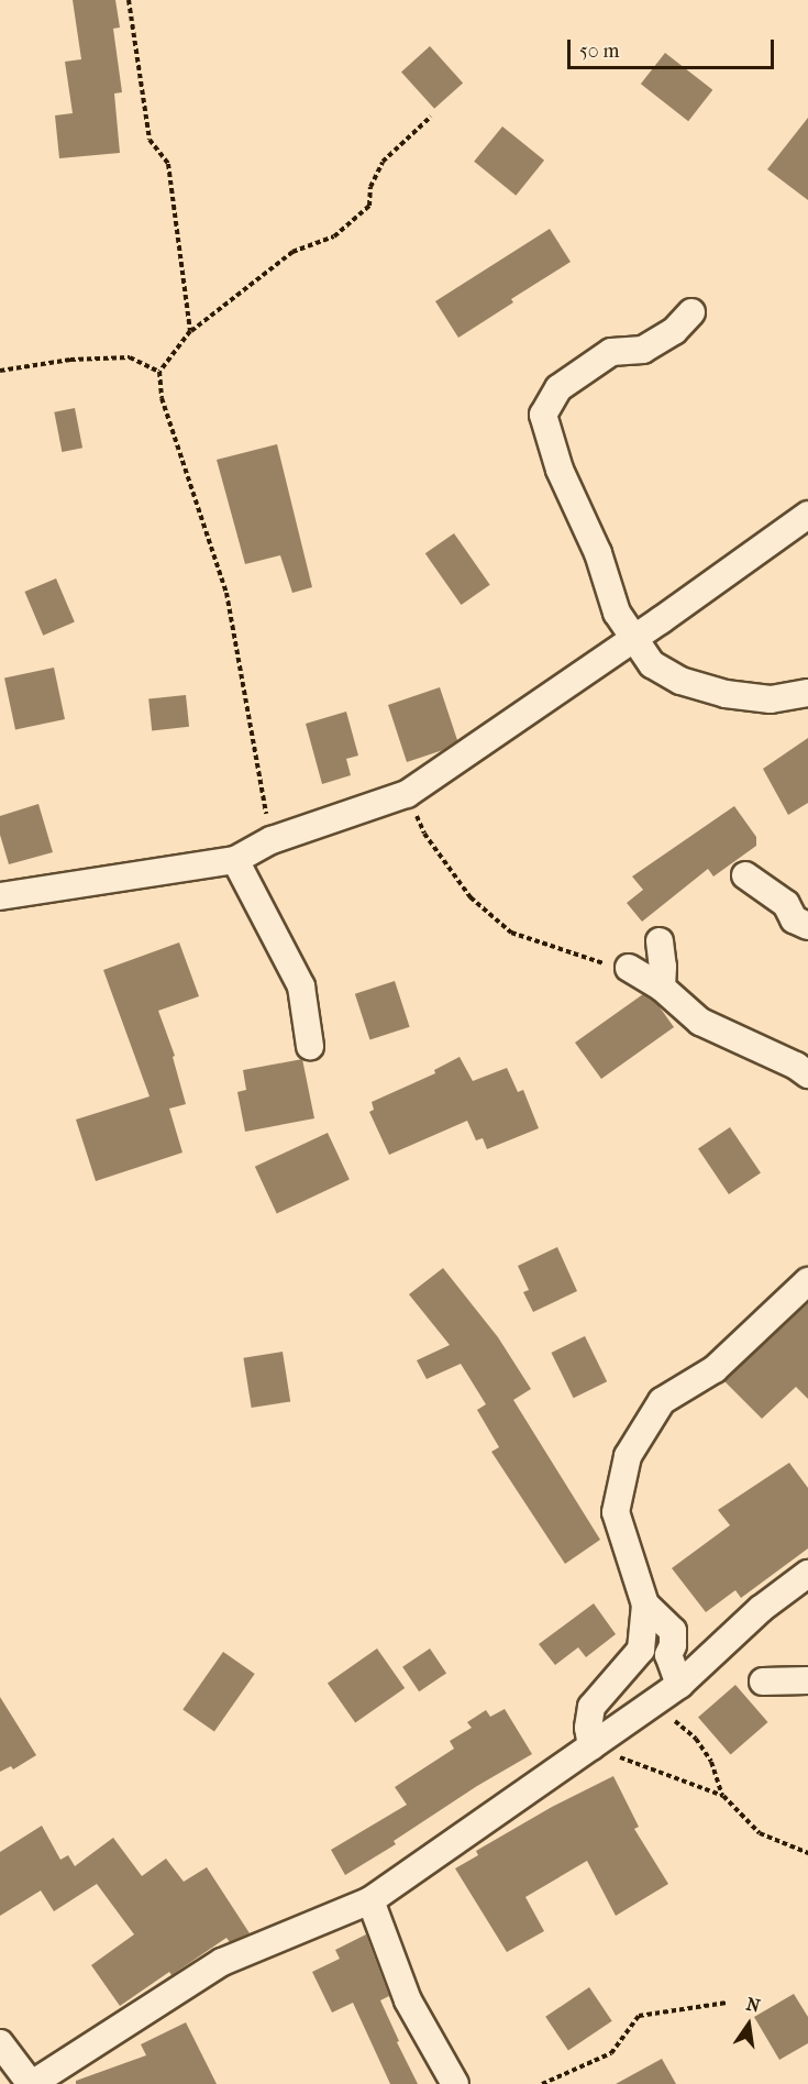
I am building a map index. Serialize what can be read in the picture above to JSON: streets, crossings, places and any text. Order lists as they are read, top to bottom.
{
  "scale_bar": "50 m",
  "north": "top"
}
